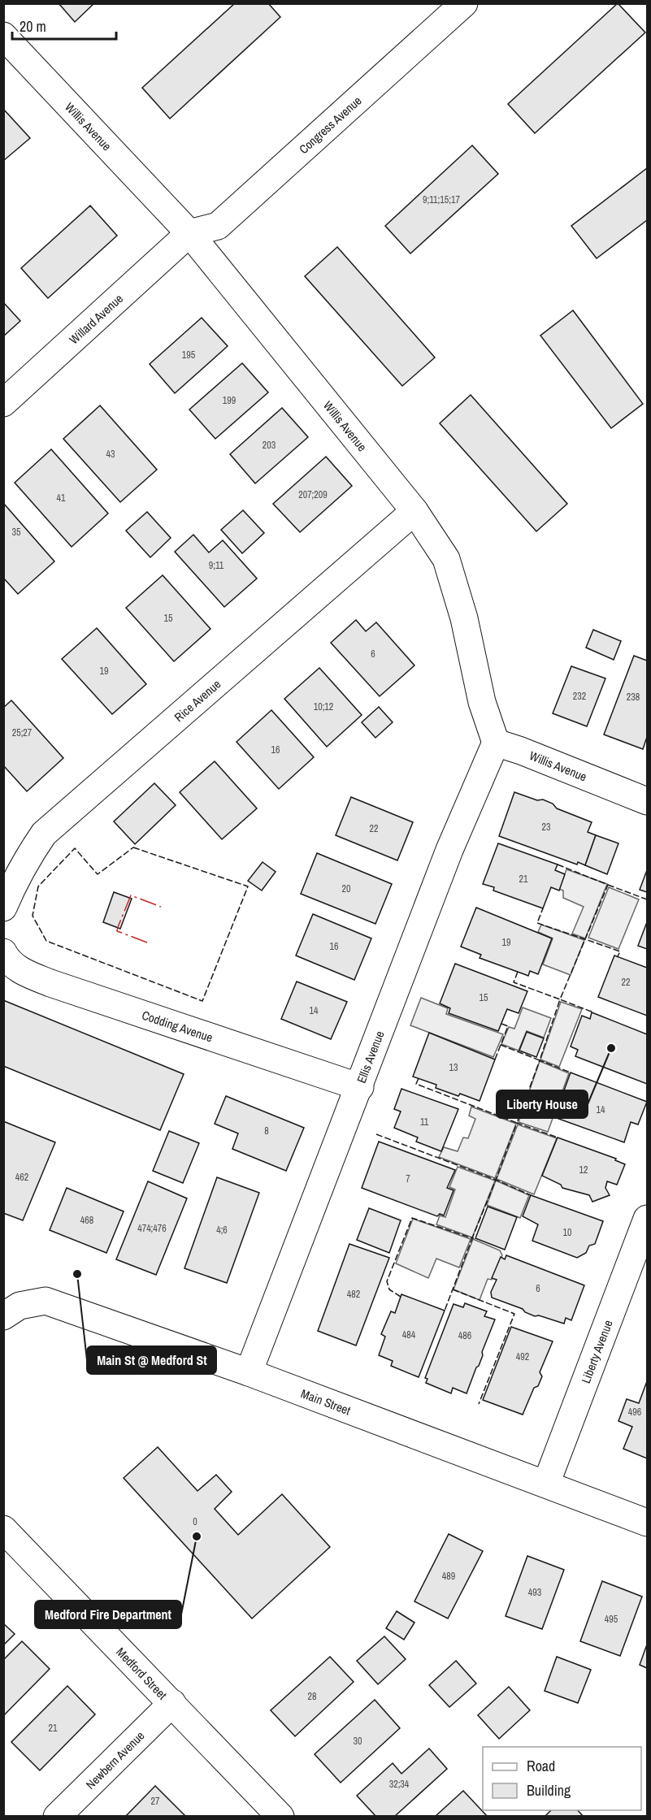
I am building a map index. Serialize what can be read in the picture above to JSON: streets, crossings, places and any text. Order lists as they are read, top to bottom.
{
  "streets": {
    "street": [
      "Congress Avenue",
      "Willis Avenue",
      "Willard Avenue",
      "Rice Avenue",
      "Codding Avenue",
      "Ellis Avenue",
      "Liberty Avenue",
      "Main Street",
      "Medford Street",
      "Newbern Avenue"
    ]
  },
  "crossings": [
    ["Congress Avenue", "Willis Avenue"],
    ["Congress Avenue", "Willard Avenue"],
    ["Willis Avenue", "Willard Avenue"],
    ["Willis Avenue", "Rice Avenue"],
    ["Willis Avenue", "Ellis Avenue"],
    ["Codding Avenue", "Ellis Avenue"],
    ["Ellis Avenue", "Main Street"],
    ["Liberty Avenue", "Main Street"],
    ["Medford Street", "Newbern Avenue"]
  ],
  "places": ["Liberty House", "Main St @ Medford St", "Medford Fire Department"],
  "house_numbers": [
    "9;11;15;17",
    "195",
    "199",
    "203",
    "43",
    "207;209",
    "41",
    "35",
    "9;11",
    "15",
    "6",
    "19",
    "232",
    "238",
    "10;12",
    "25;27",
    "16",
    "23",
    "22",
    "21",
    "20",
    "19",
    "16",
    "22",
    "15",
    "14",
    "13",
    "14",
    "11",
    "8",
    "12",
    "462",
    "7",
    "468",
    "474;476",
    "4;6",
    "10",
    "6",
    "482",
    "484",
    "486",
    "492",
    "496",
    "0",
    "489",
    "493",
    "495",
    "28",
    "21",
    "30",
    "32;34",
    "27"
  ],
  "legend": ["Road", "Building"],
  "scale_bar": "20 m"
}
